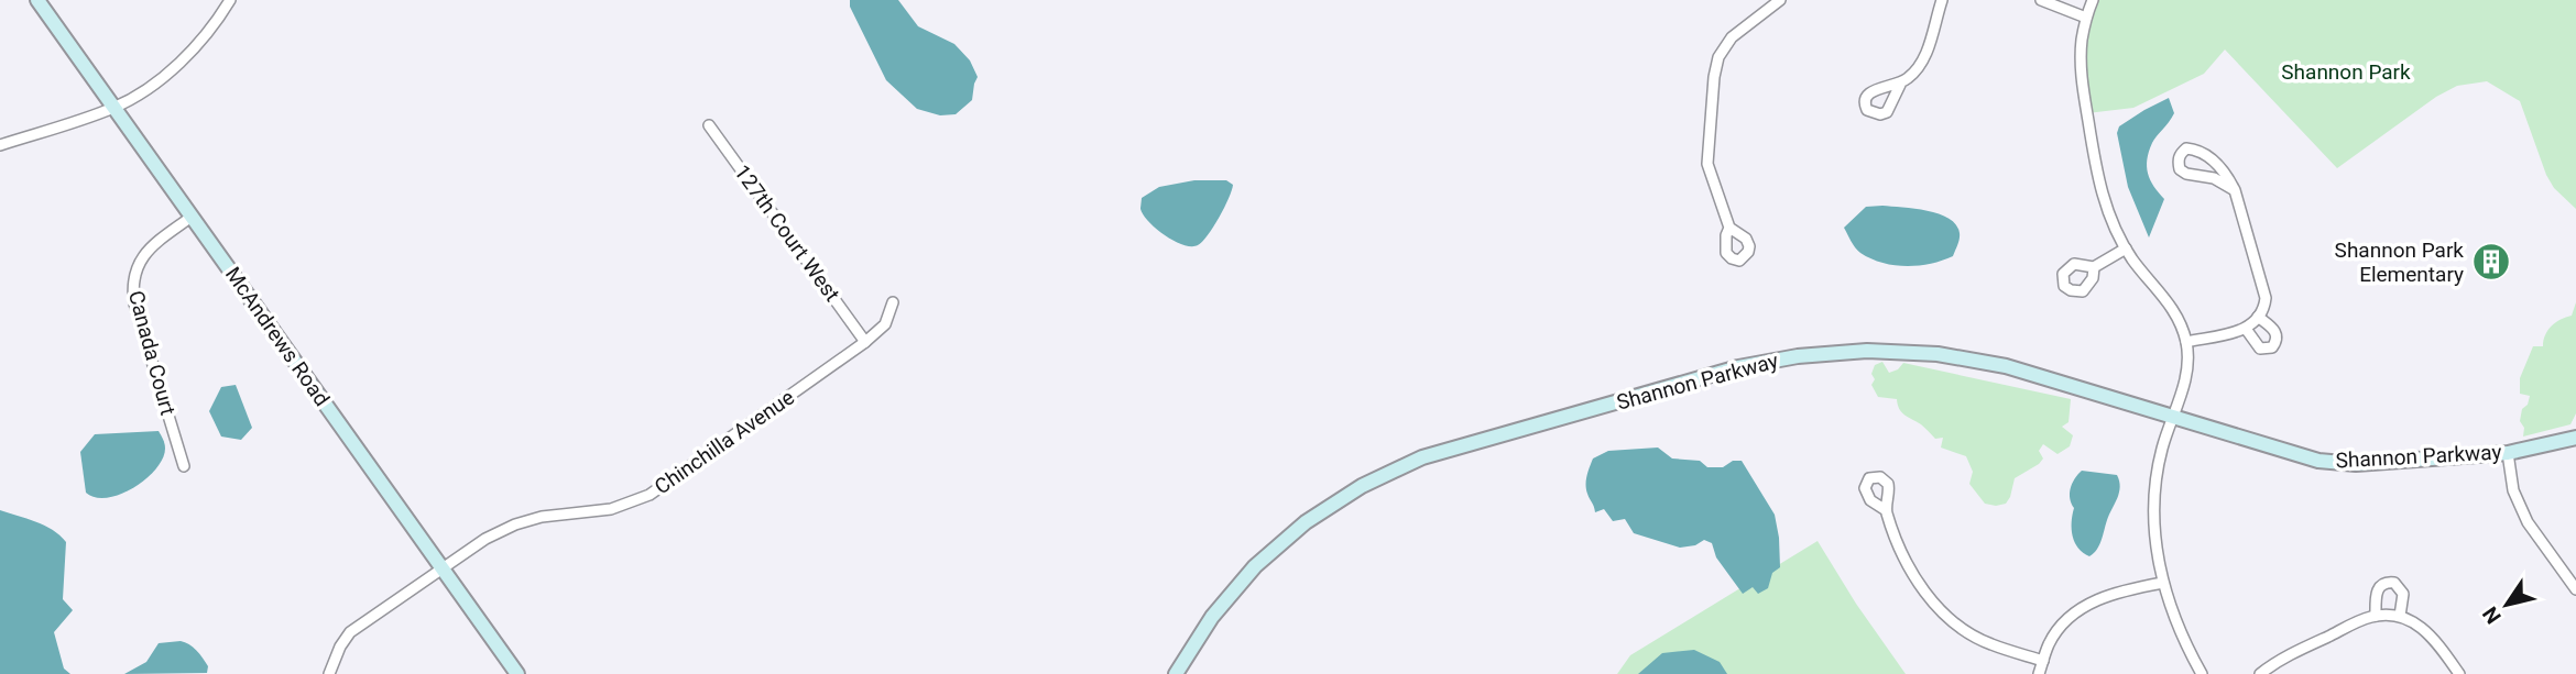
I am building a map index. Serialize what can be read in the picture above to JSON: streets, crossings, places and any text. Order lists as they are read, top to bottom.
{
  "streets": {
    "street": [
      "127th Court West",
      "McAndrews Road",
      "Canada Court",
      "Shannon Parkway",
      "Chinchilla Avenue"
    ]
  },
  "crossings": [
    ["127th Court West", "Chinchilla Avenue"],
    ["McAndrews Road", "Canada Court"],
    ["McAndrews Road", "Chinchilla Avenue"]
  ],
  "parks": ["Shannon Park"],
  "places": {
    "building": ["Shannon Park Elementary"]
  },
  "north": "bottom left"
}
